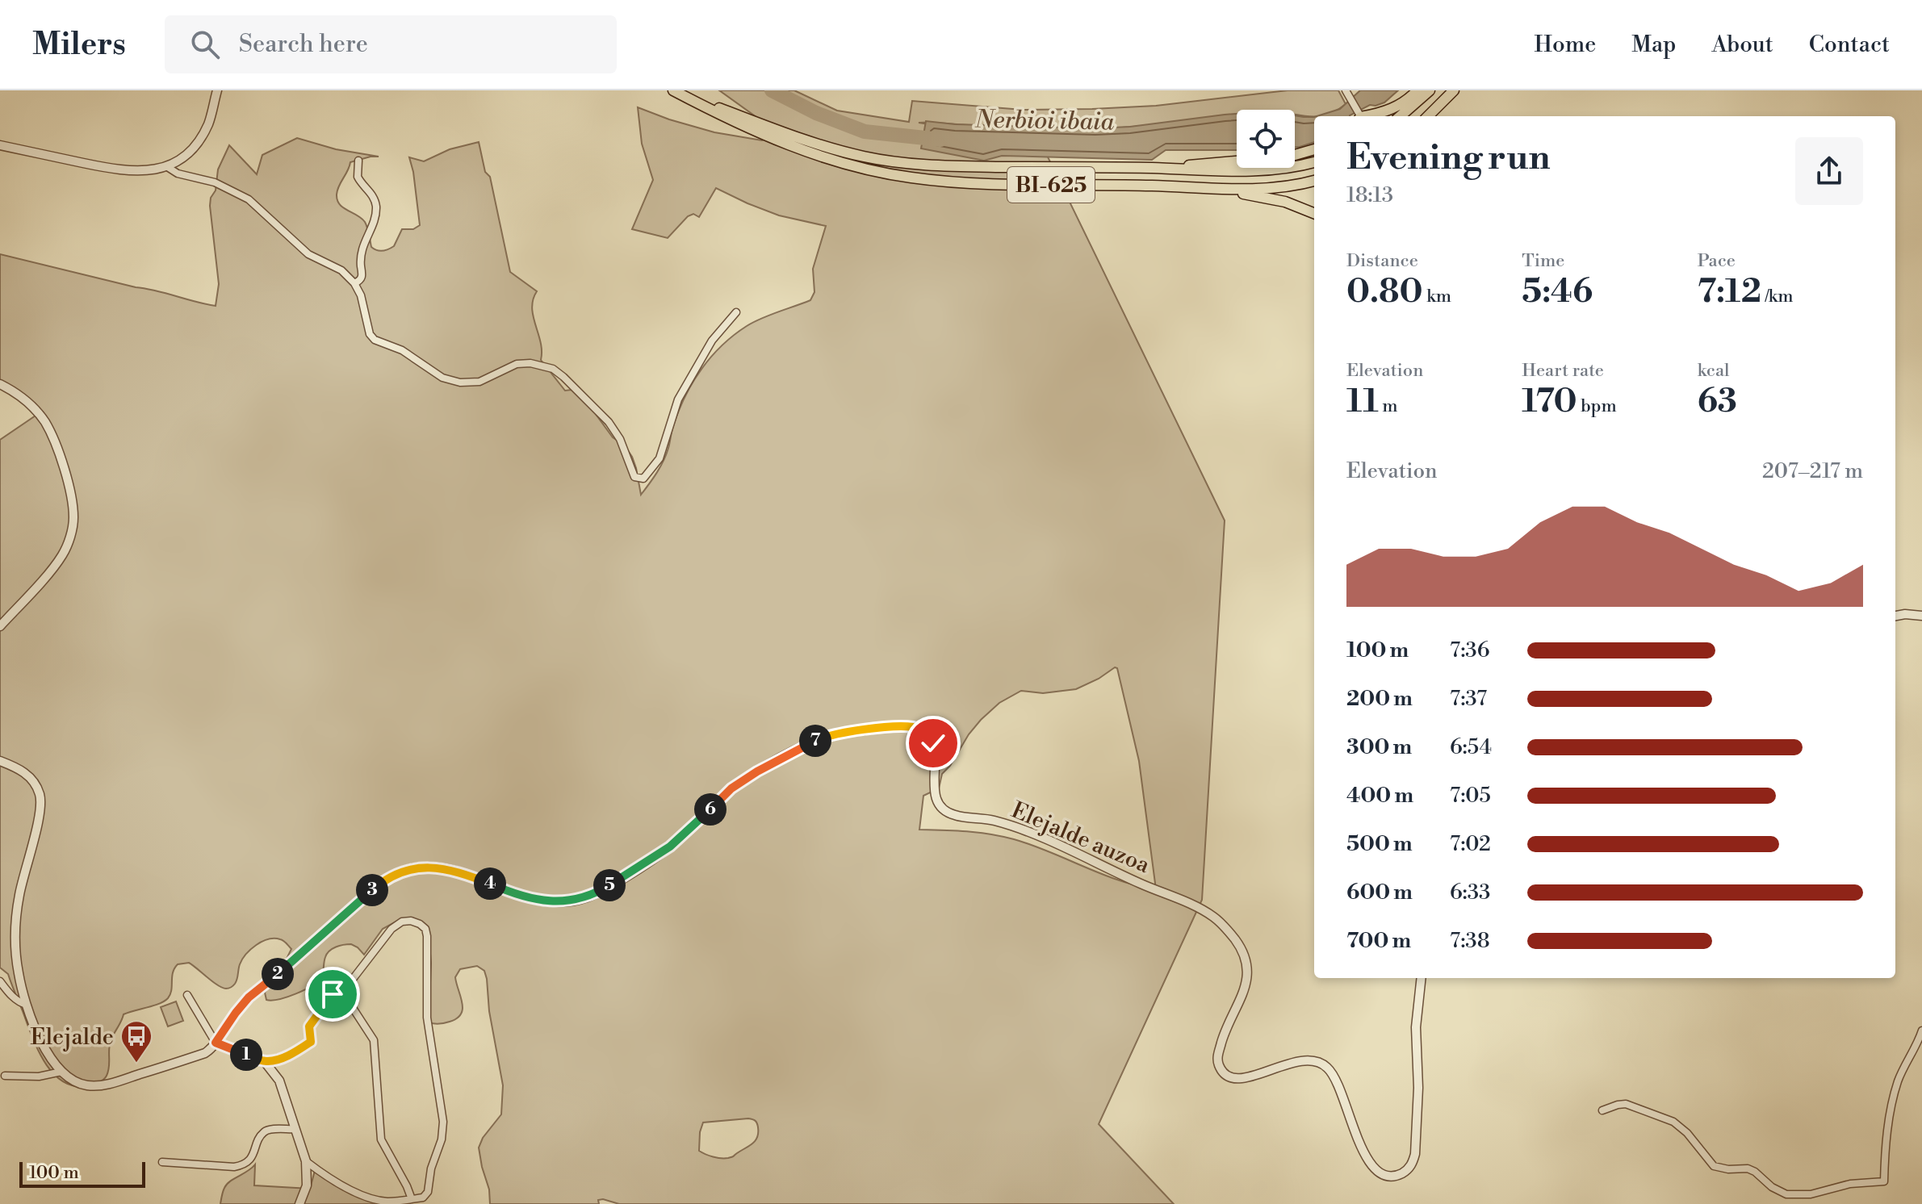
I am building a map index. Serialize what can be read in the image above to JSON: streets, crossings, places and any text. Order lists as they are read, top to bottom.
{
  "streets": {
    "main road": ["BI-625"],
    "street": ["Elejalde auzoa"]
  },
  "water": ["Nerbioi ibaia"],
  "places": {
    "bus stop": ["Elejalde"]
  },
  "scale_bar": "100 m",
  "page": {
    "header": "Milers",
    "search": "Search here",
    "nav": [
      "Home",
      "Map",
      "About",
      "Contact"
    ],
    "heading": ["Evening run", "18:13"],
    "stats": [
      ["Distance", "0.80 km"],
      ["Time", "5:46"],
      ["Pace", "7:12 /km"],
      ["Elevation", "11 m"],
      ["Heart rate", "170 bpm"],
      ["kcal", "63"]
    ],
    "chart": ["Elevation", "207–217 m"],
    "list": [
      {
        "name": "100 m",
        "note": "7:36"
      },
      {
        "name": "200 m",
        "note": "7:37"
      },
      {
        "name": "300 m",
        "note": "6:54"
      },
      {
        "name": "400 m",
        "note": "7:05"
      },
      {
        "name": "500 m",
        "note": "7:02"
      },
      {
        "name": "600 m",
        "note": "6:33"
      },
      {
        "name": "700 m",
        "note": "7:38"
      }
    ],
    "pins": [
      "7",
      "6",
      "4",
      "5",
      "3",
      "2",
      "1"
    ],
    "scale": "100 m"
  }
}
